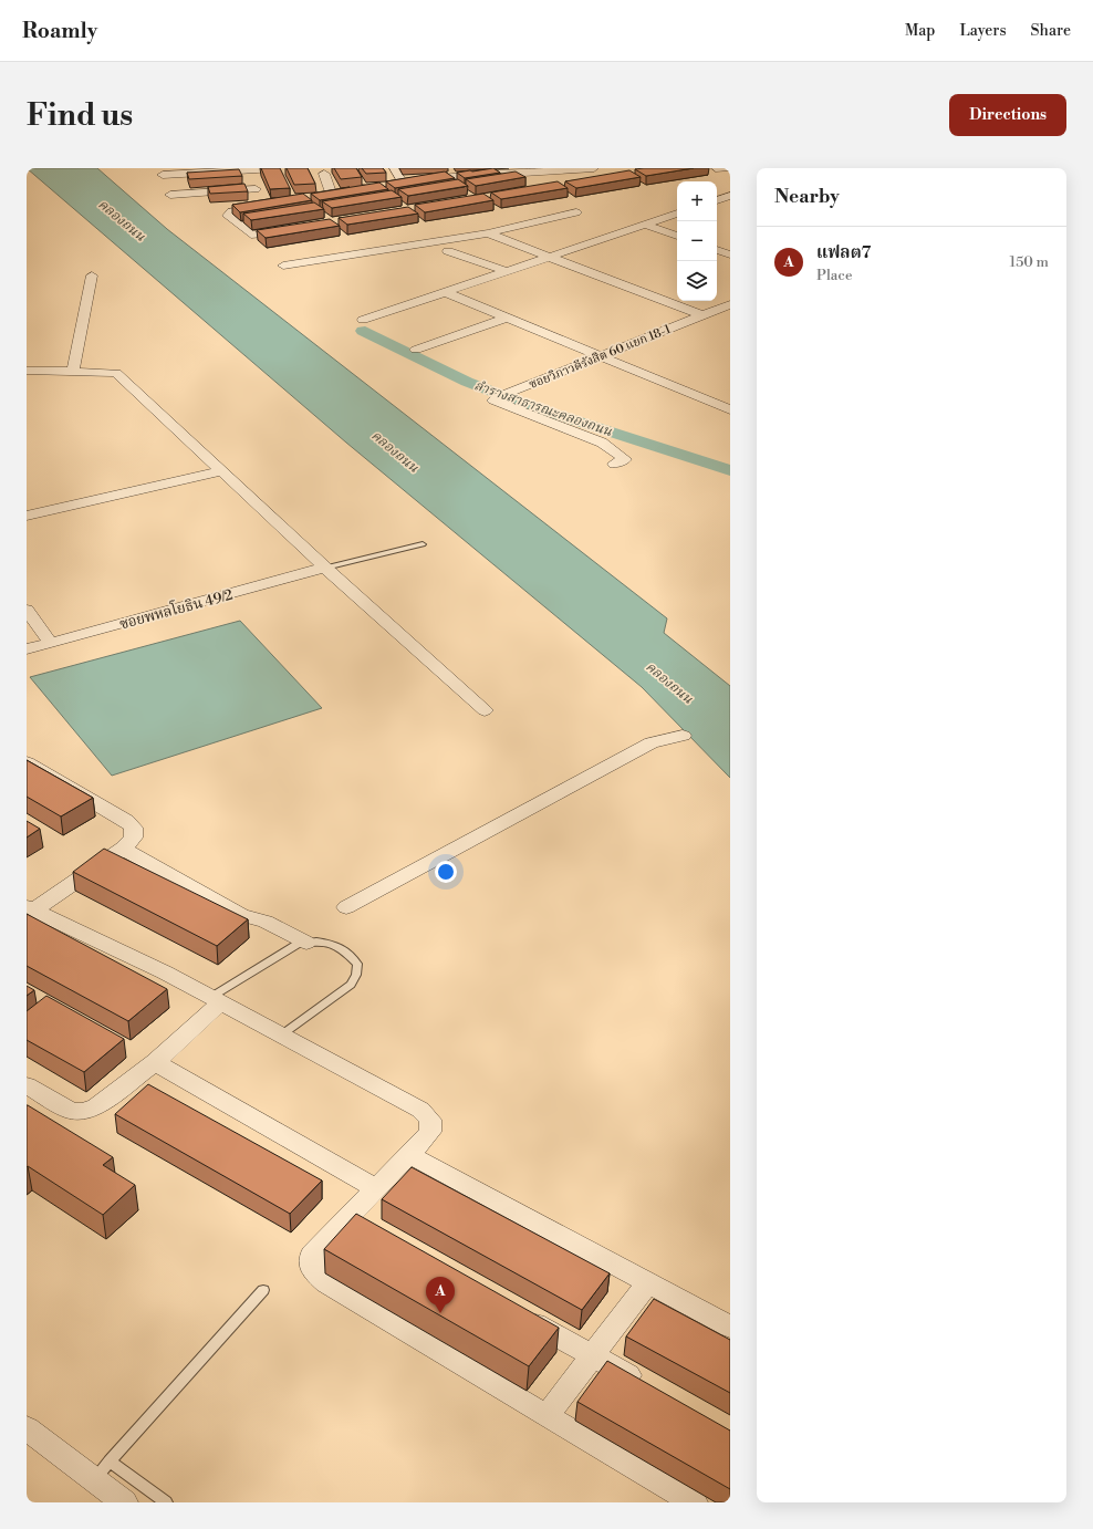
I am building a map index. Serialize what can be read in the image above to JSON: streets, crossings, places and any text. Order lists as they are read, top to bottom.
{
  "streets": {
    "street": ["ซอยวิภาวดีรังสิต 60 แยก 18-1", "ซอยพหลโยธิน 49/2"]
  },
  "water": ["คลองถนน", "ลำรางสาธารณะคลองถนน"],
  "page": {
    "header": "Roamly",
    "nav": ["Map", "Layers", "Share"],
    "buttons": "Directions",
    "title": "Find us",
    "heading": "Nearby",
    "map_buttons": ["+", "−"],
    "list": [
      {
        "mark": "A",
        "name": "แฟลต7",
        "note": "Place",
        "value": "150 m"
      }
    ],
    "pins": "A"
  }
}
